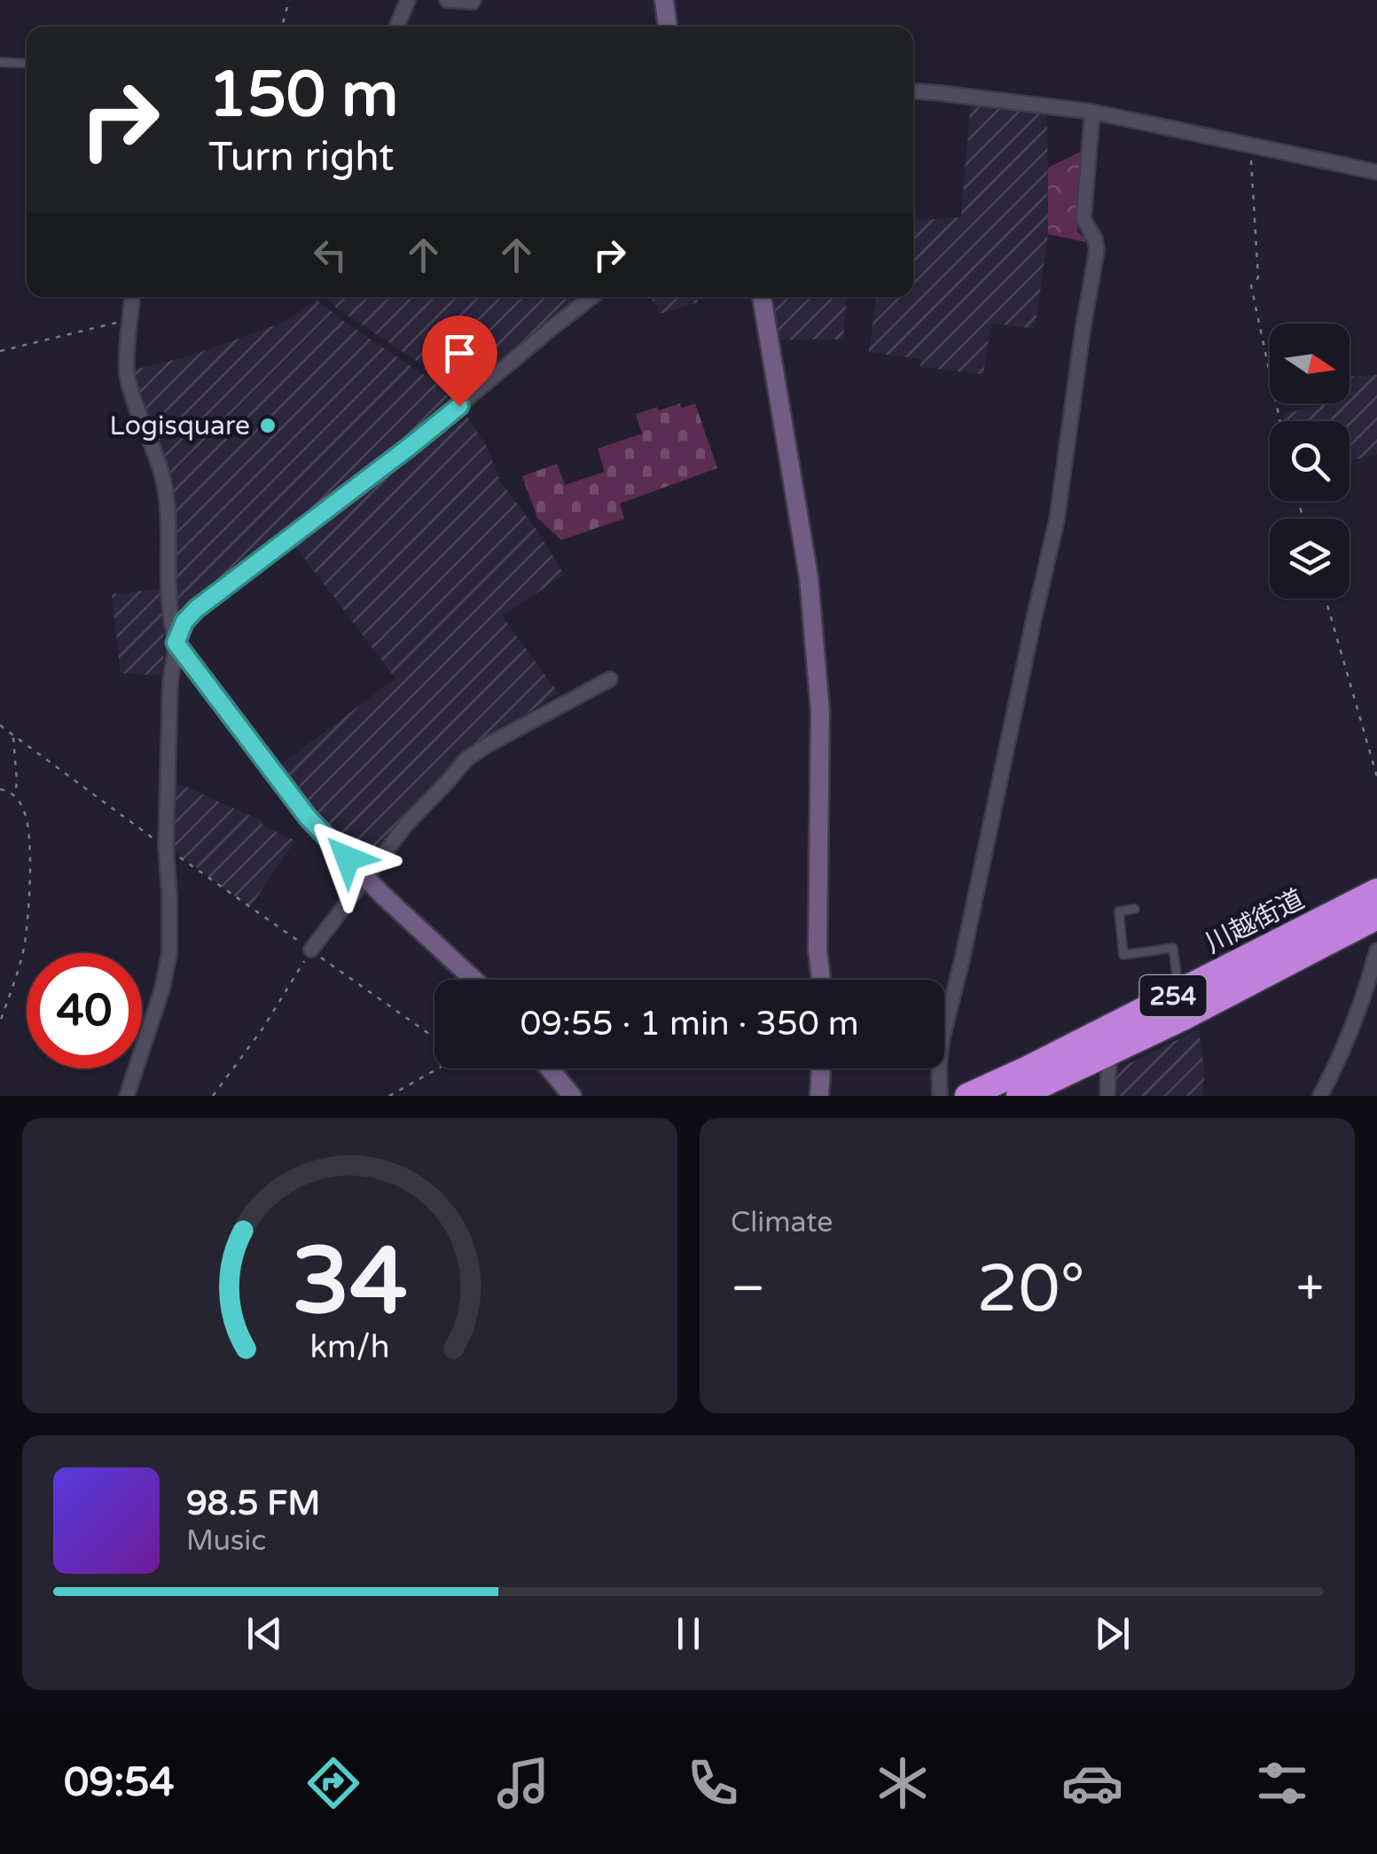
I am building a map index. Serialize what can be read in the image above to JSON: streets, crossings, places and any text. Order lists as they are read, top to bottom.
{
  "streets": {
    "highway": ["川越街道", "254"]
  },
  "places": ["Logisquare"],
  "north": "right",
  "page": {
    "turn": ["150 m", "Turn right"],
    "limit": "40",
    "trip": "09:55 · 1 min · 350 m",
    "tile": "Climate",
    "heat": ["−", "20°", "+"],
    "song": ["98.5 FM", "Music"],
    "tabs": "09:54",
    "gauge": ["34", "km/h"]
  }
}
